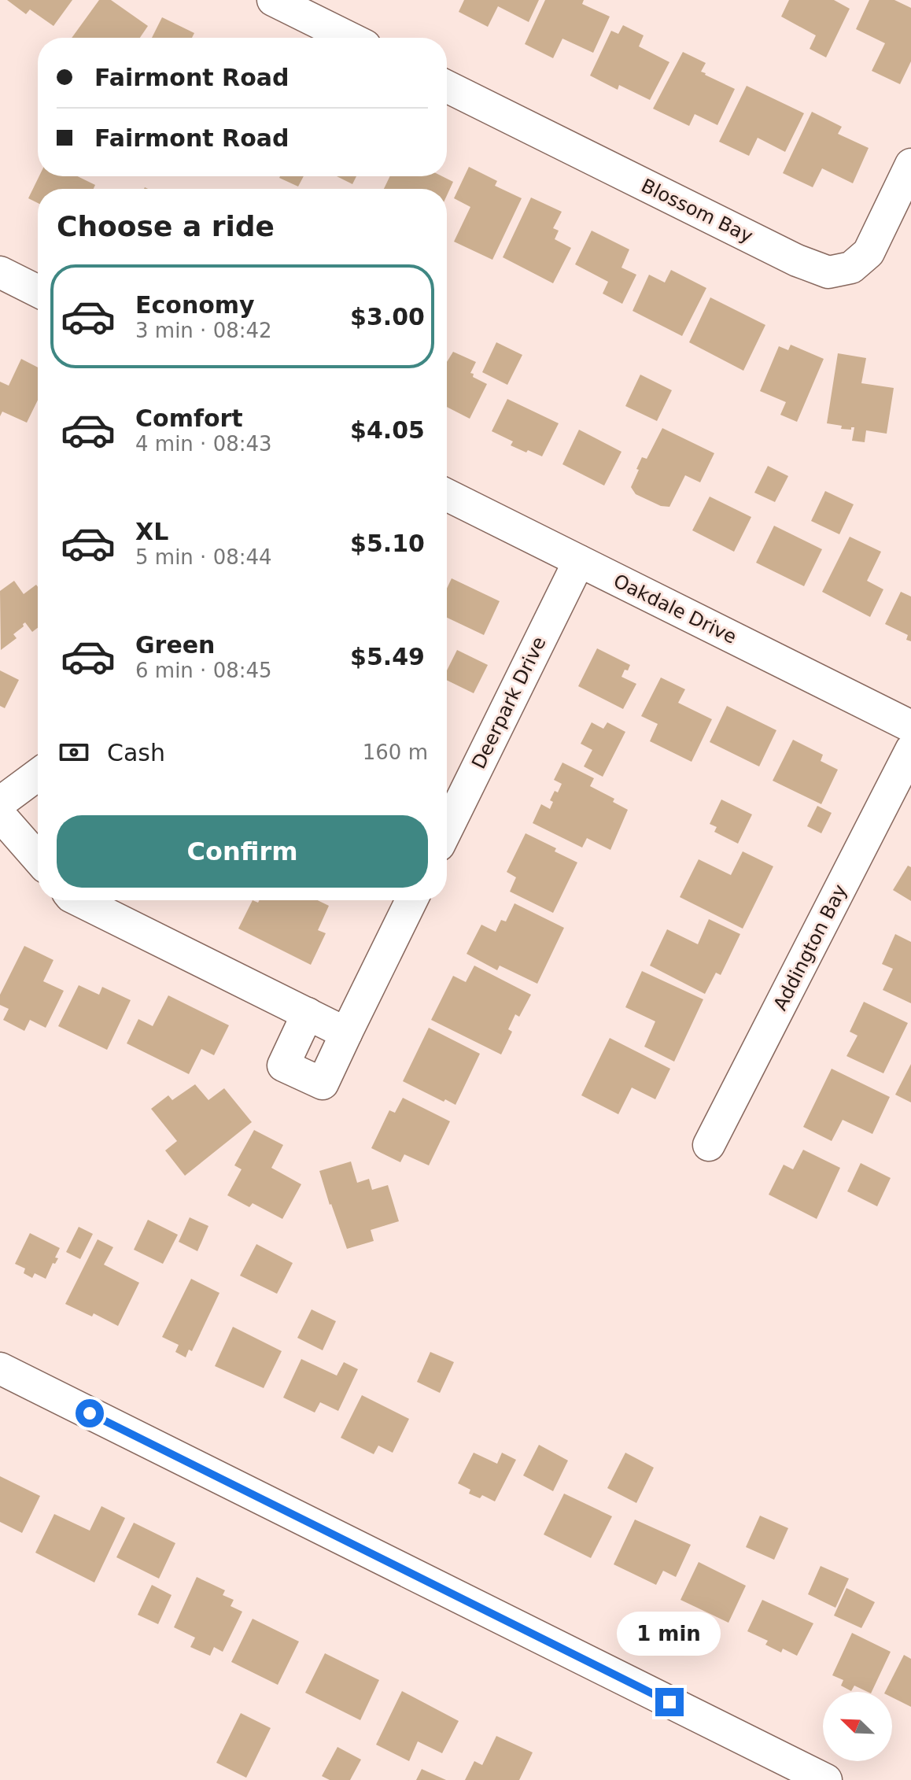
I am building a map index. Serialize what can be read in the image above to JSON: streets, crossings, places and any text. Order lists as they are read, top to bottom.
{
  "streets": {
    "street": [
      "Blossom Bay",
      "Oakdale Drive",
      "Deerpark Drive",
      "Addington Bay"
    ]
  },
  "crossings": [
    ["Oakdale Drive", "Deerpark Drive"]
  ],
  "north": "top left",
  "page": {
    "banner": ["Fairmont Road", "Fairmont Road"],
    "heading": "Choose a ride",
    "list": [
      {
        "name": "Economy",
        "note": "3 min · 08:42",
        "value": "$3.00"
      },
      {
        "name": "Comfort",
        "note": "4 min · 08:43",
        "value": "$4.05"
      },
      {
        "name": "XL",
        "note": "5 min · 08:44",
        "value": "$5.10"
      },
      {
        "name": "Green",
        "note": "6 min · 08:45",
        "value": "$5.49"
      }
    ],
    "pay": ["Cash", "160 m"],
    "buttons": "Confirm",
    "bubble": "1 min"
  }
}
